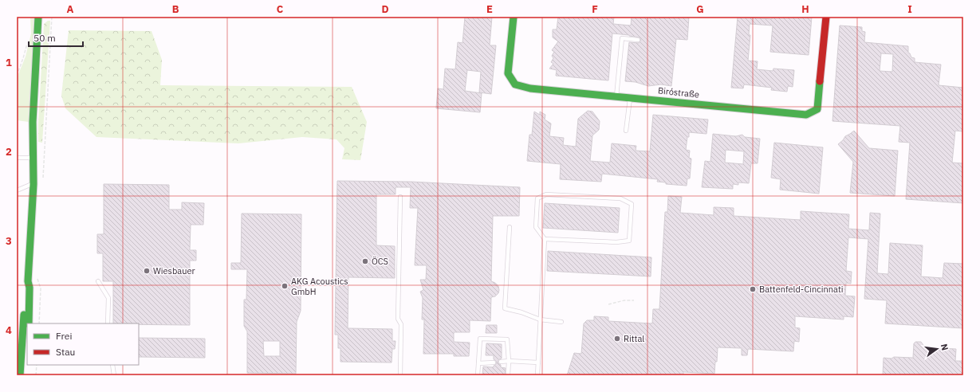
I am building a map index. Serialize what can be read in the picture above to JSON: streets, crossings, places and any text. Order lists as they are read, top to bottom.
{
  "streets": {
    "street": ["Biróstraße"]
  },
  "places": [
    "ÖCS",
    "Wiesbauer",
    "AKG Acoustics GmbH",
    "Battenfeld-Cincinnati",
    "Rittal"
  ],
  "legend": ["Frei", "Stau"],
  "scale_bar": "50 m",
  "north": "right",
  "grid": {
    "columns": [
      "A",
      "B",
      "C",
      "D",
      "E",
      "F",
      "G",
      "H",
      "I"
    ],
    "rows": [
      "1",
      "2",
      "3",
      "4"
    ]
  }
}
